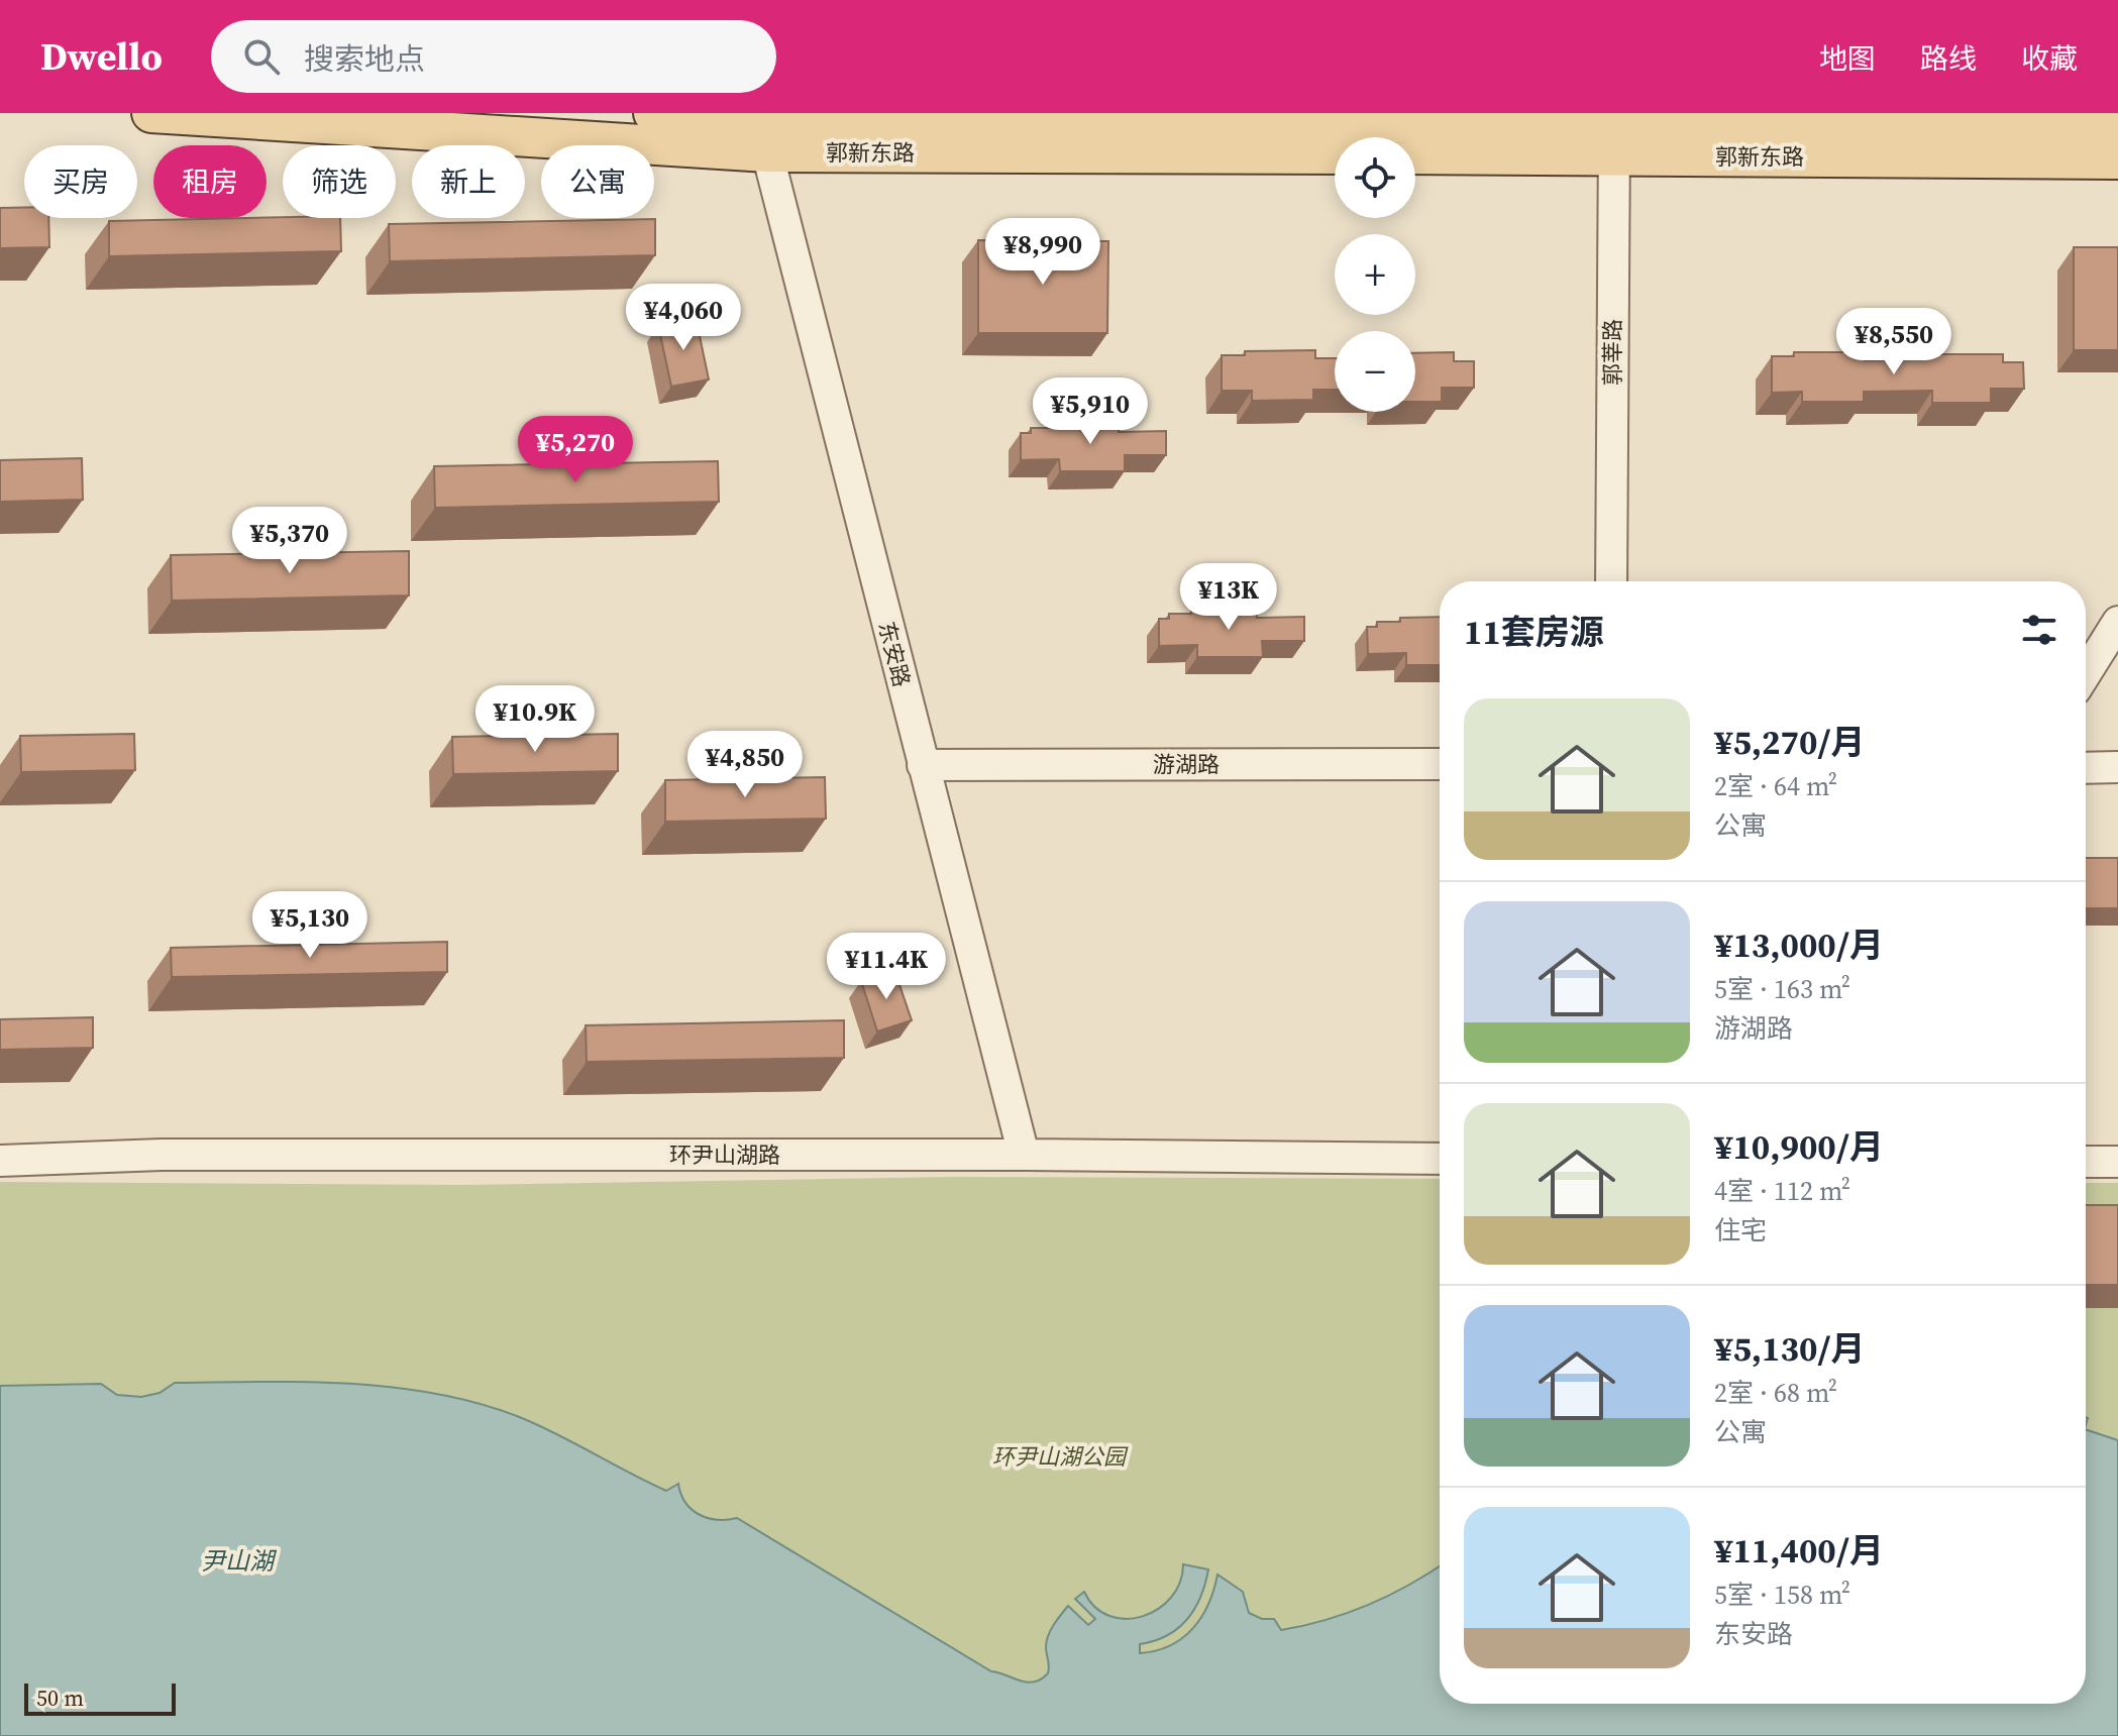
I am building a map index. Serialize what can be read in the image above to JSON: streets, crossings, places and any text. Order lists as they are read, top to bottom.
{
  "streets": {
    "main road": ["郭新东路"],
    "street": [
      "郭莘路",
      "东安路",
      "游湖路",
      "环尹山湖路"
    ]
  },
  "crossings": [
    ["郭新东路", "郭莘路"],
    ["郭新东路", "东安路"],
    ["东安路", "游湖路"],
    ["东安路", "环尹山湖路"]
  ],
  "water": ["尹山湖"],
  "parks": ["环尹山湖公园"],
  "scale_bar": "50 m",
  "page": {
    "header": "Dwello",
    "search": "搜索地点",
    "nav": ["地图", "路线", "收藏"],
    "map_buttons": ["+", "−"],
    "chip": [
      "买房",
      "租房",
      "筛选",
      "新上",
      "公寓"
    ],
    "price": [
      "¥8,990",
      "¥4,060",
      "¥8,550",
      "¥5,910",
      "¥5,270",
      "¥5,370",
      "¥13K",
      "¥10.9K",
      "¥4,850",
      "¥5,130",
      "¥11.4K"
    ],
    "heading": "11套房源",
    "list": [
      {
        "name": "¥5,270/月",
        "note": "2室 · 64 m² · 公寓"
      },
      {
        "name": "¥13,000/月",
        "note": "5室 · 163 m² · 游湖路"
      },
      {
        "name": "¥10,900/月",
        "note": "4室 · 112 m² · 住宅"
      },
      {
        "name": "¥5,130/月",
        "note": "2室 · 68 m² · 公寓"
      },
      {
        "name": "¥11,400/月",
        "note": "5室 · 158 m² · 东安路"
      }
    ],
    "scale": "50 m"
  }
}
